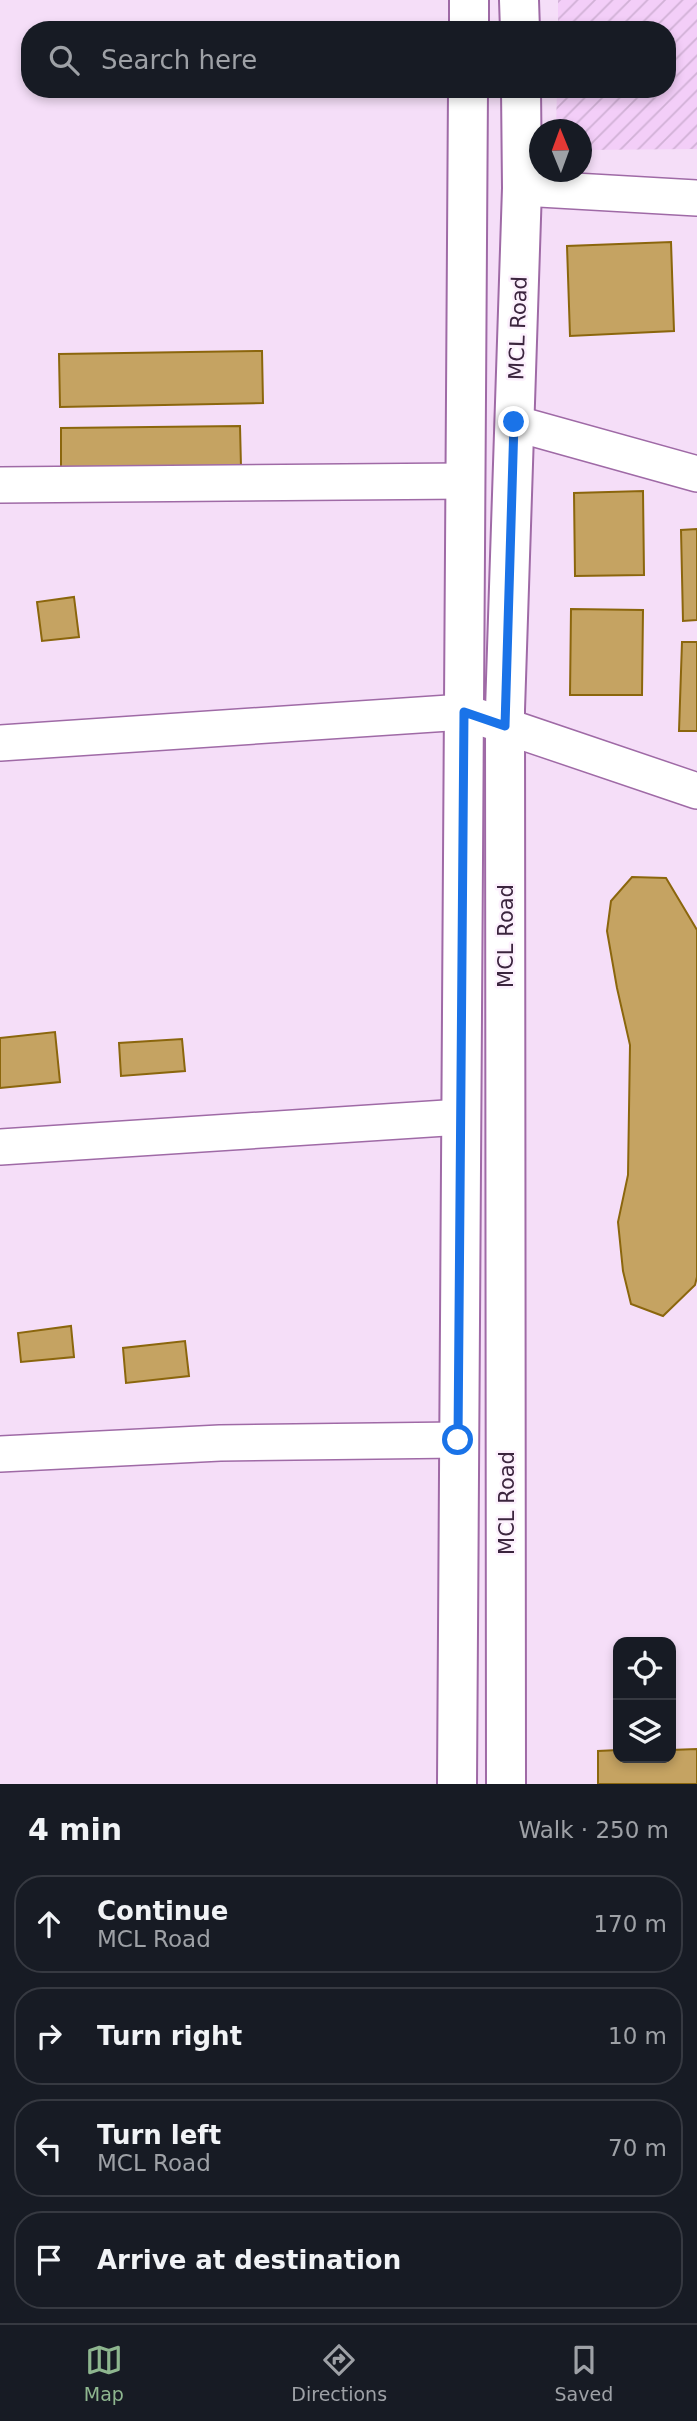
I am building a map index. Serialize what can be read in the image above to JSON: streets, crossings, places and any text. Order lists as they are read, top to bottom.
{
  "streets": {
    "street": ["MCL Road"]
  },
  "north": "top",
  "page": {
    "search": "Search here",
    "heading": ["4 min", "Walk · 250 m"],
    "list": [
      ["Continue", "MCL Road", "170 m"],
      ["Turn right", "10 m"],
      ["Turn left", "MCL Road", "70 m"],
      "Arrive at destination"
    ],
    "nav": ["Map", "Directions", "Saved"]
  }
}
